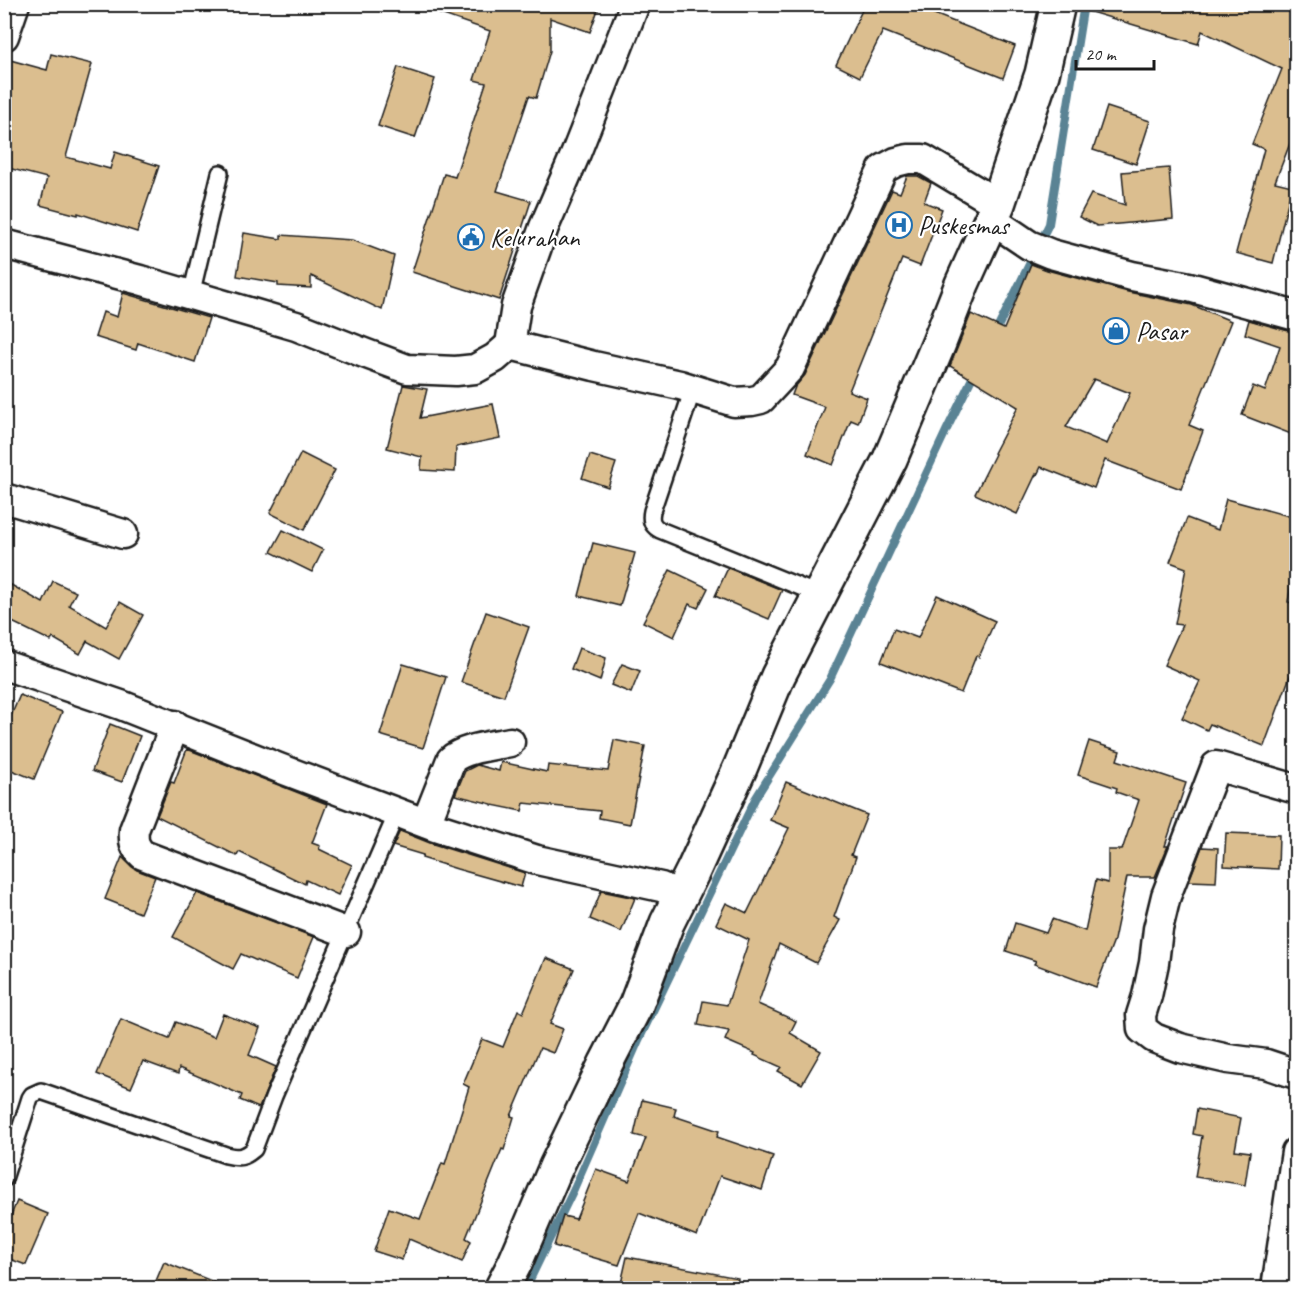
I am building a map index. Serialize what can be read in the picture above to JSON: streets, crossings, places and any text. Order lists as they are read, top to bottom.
{
  "places": {
    "hospital": ["Puskesmas"],
    "public building": ["Kelurahan"],
    "shop": ["Pasar"]
  },
  "scale_bar": "20 m"
}
